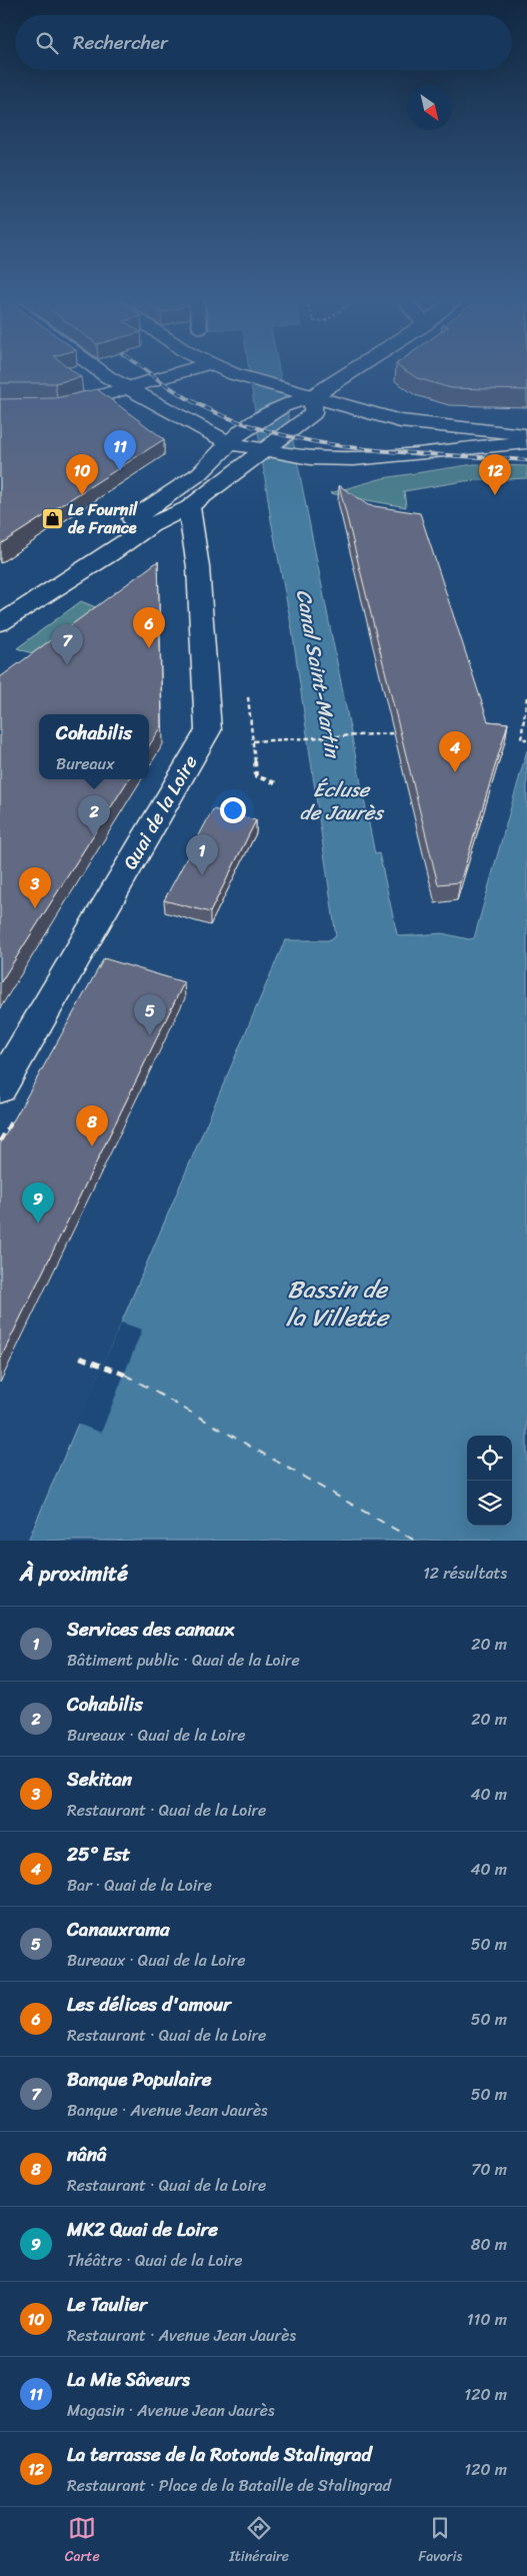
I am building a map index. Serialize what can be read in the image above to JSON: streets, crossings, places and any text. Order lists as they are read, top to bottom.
{
  "streets": {
    "main road": ["Quai de la Loire"]
  },
  "water": ["Canal Saint-Martin", "Écluse de Jaurès", "Bassin de la Villette"],
  "places": {
    "shop": ["Le Fournil de France"]
  },
  "north": "bottom right",
  "page": {
    "search": "Rechercher",
    "pins": [
      "11",
      "10",
      "12",
      "6",
      "7",
      "4",
      "2",
      "1",
      "3",
      "5",
      "8",
      "9"
    ],
    "popup": ["Cohabilis", "Bureaux"],
    "heading": ["À proximité", "12 résultats"],
    "list": [
      {
        "mark": "1",
        "name": "Services des canaux",
        "note": "Bâtiment public · Quai de la Loire",
        "value": "20 m"
      },
      {
        "mark": "2",
        "name": "Cohabilis",
        "note": "Bureaux · Quai de la Loire",
        "value": "20 m"
      },
      {
        "mark": "3",
        "name": "Sekitan",
        "note": "Restaurant · Quai de la Loire",
        "value": "40 m"
      },
      {
        "mark": "4",
        "name": "25° Est",
        "note": "Bar · Quai de la Loire",
        "value": "40 m"
      },
      {
        "mark": "5",
        "name": "Canauxrama",
        "note": "Bureaux · Quai de la Loire",
        "value": "50 m"
      },
      {
        "mark": "6",
        "name": "Les délices d'amour",
        "note": "Restaurant · Quai de la Loire",
        "value": "50 m"
      },
      {
        "mark": "7",
        "name": "Banque Populaire",
        "note": "Banque · Avenue Jean Jaurès",
        "value": "50 m"
      },
      {
        "mark": "8",
        "name": "nânâ",
        "note": "Restaurant · Quai de la Loire",
        "value": "70 m"
      },
      {
        "mark": "9",
        "name": "MK2 Quai de Loire",
        "note": "Théâtre · Quai de la Loire",
        "value": "80 m"
      },
      {
        "mark": "10",
        "name": "Le Taulier",
        "note": "Restaurant · Avenue Jean Jaurès",
        "value": "110 m"
      },
      {
        "mark": "11",
        "name": "La Mie Sâveurs",
        "note": "Magasin · Avenue Jean Jaurès",
        "value": "120 m"
      },
      {
        "mark": "12",
        "name": "La terrasse de la Rotonde Stalingrad",
        "note": "Restaurant · Place de la Bataille de Stalingrad",
        "value": "120 m"
      }
    ],
    "nav": ["Carte", "Itinéraire", "Favoris"]
  }
}
